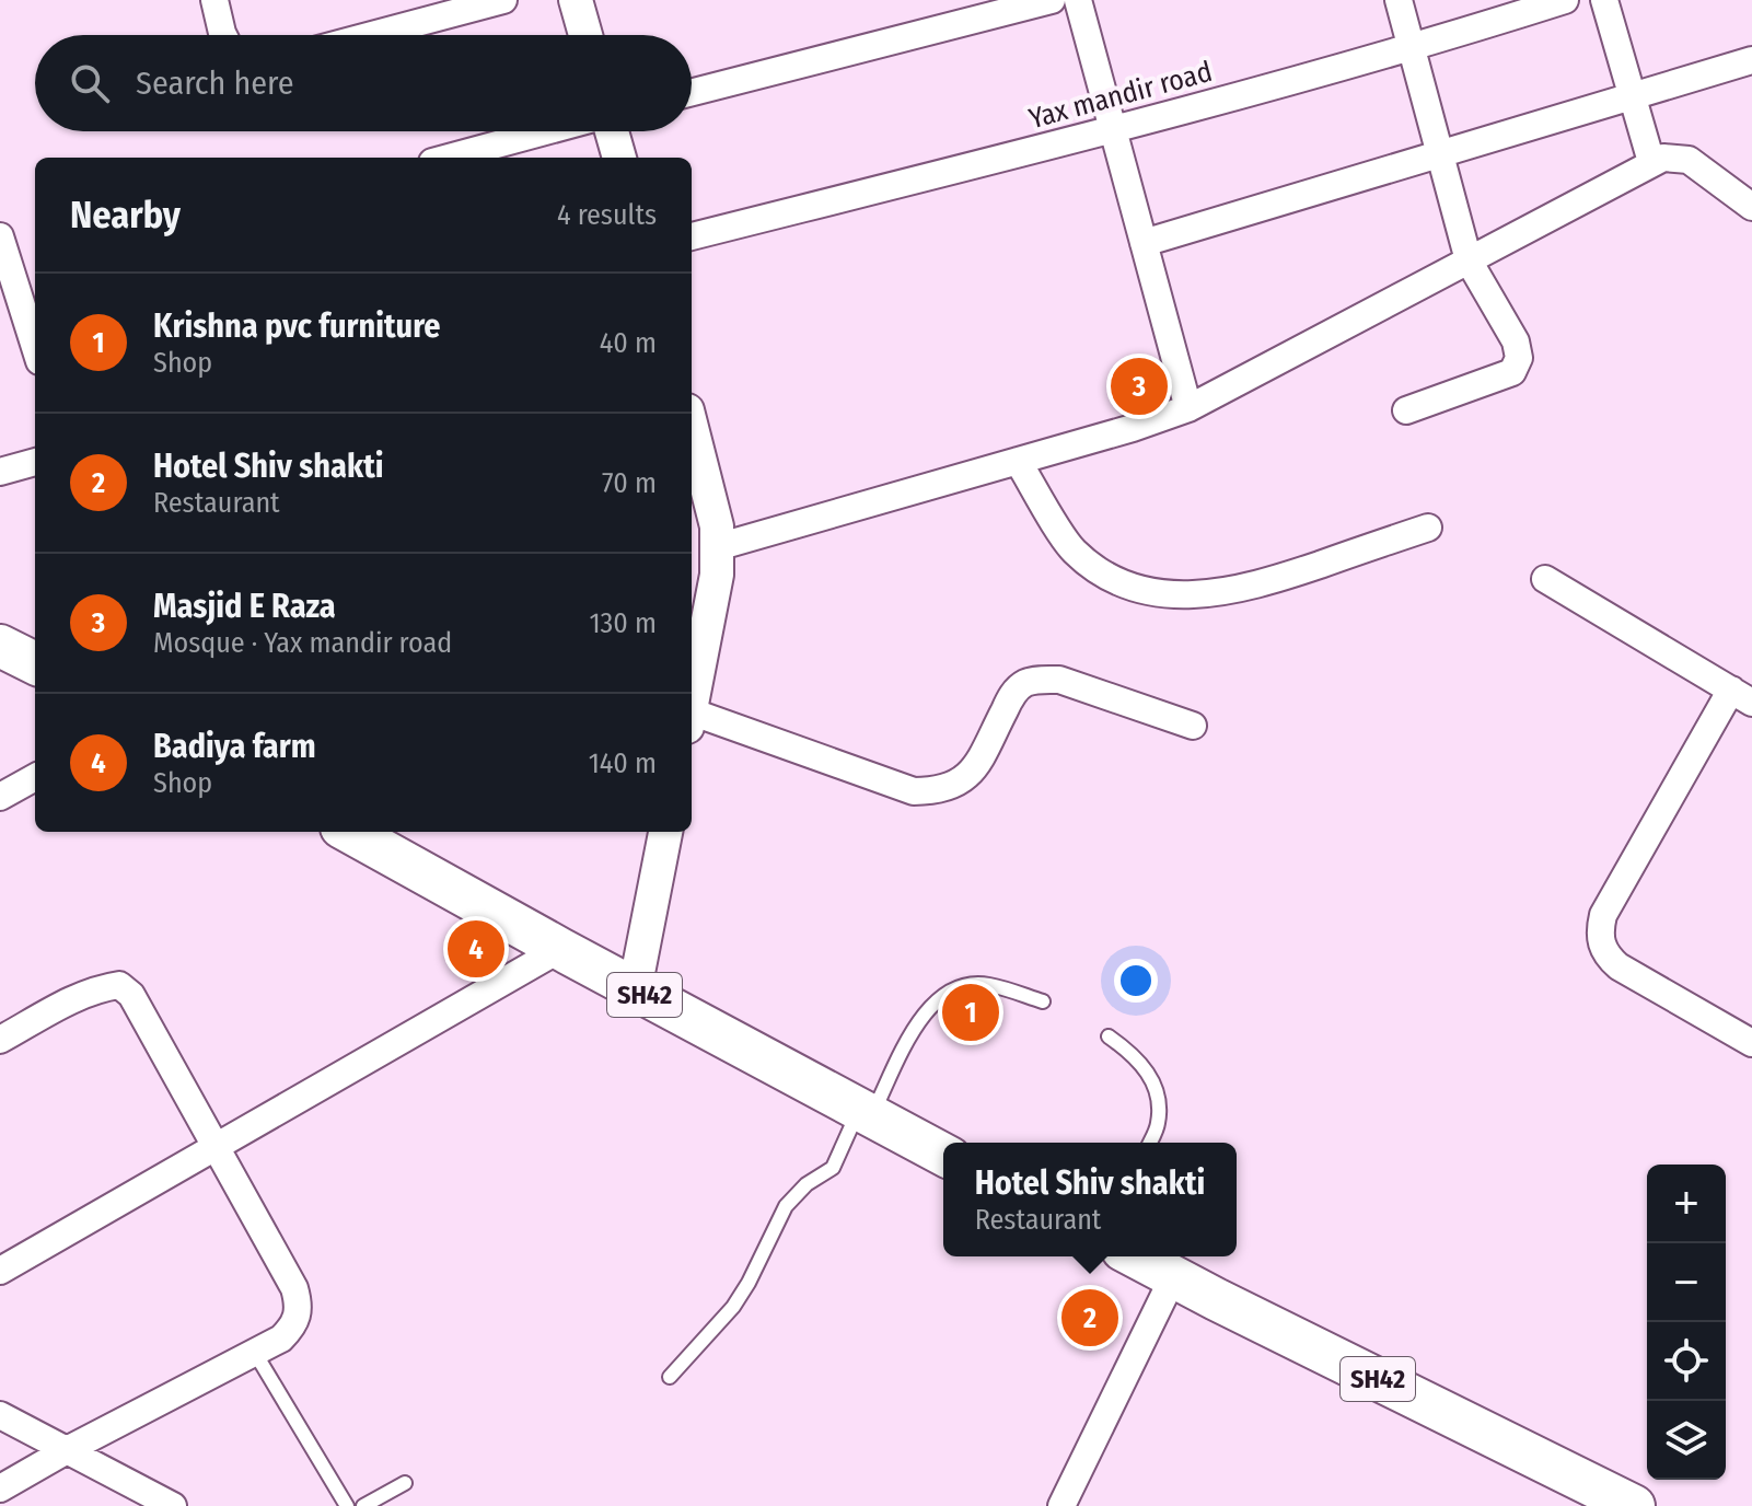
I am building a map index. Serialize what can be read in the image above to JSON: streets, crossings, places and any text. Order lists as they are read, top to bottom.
{
  "streets": {
    "main road": ["SH42"],
    "street": ["Yax mandir road"]
  },
  "page": {
    "search": "Search here",
    "heading": ["Nearby", "4 results"],
    "list": [
      {
        "mark": "1",
        "name": "Krishna pvc furniture",
        "note": "Shop",
        "value": "40 m"
      },
      {
        "mark": "2",
        "name": "Hotel Shiv shakti",
        "note": "Restaurant",
        "value": "70 m"
      },
      {
        "mark": "3",
        "name": "Masjid E Raza",
        "note": "Mosque · Yax mandir road",
        "value": "130 m"
      },
      {
        "mark": "4",
        "name": "Badiya farm",
        "note": "Shop",
        "value": "140 m"
      }
    ],
    "pins": [
      "3",
      "4",
      "1",
      "2"
    ],
    "popup": ["Hotel Shiv shakti", "Restaurant"],
    "map_buttons": ["+", "−"]
  }
}
